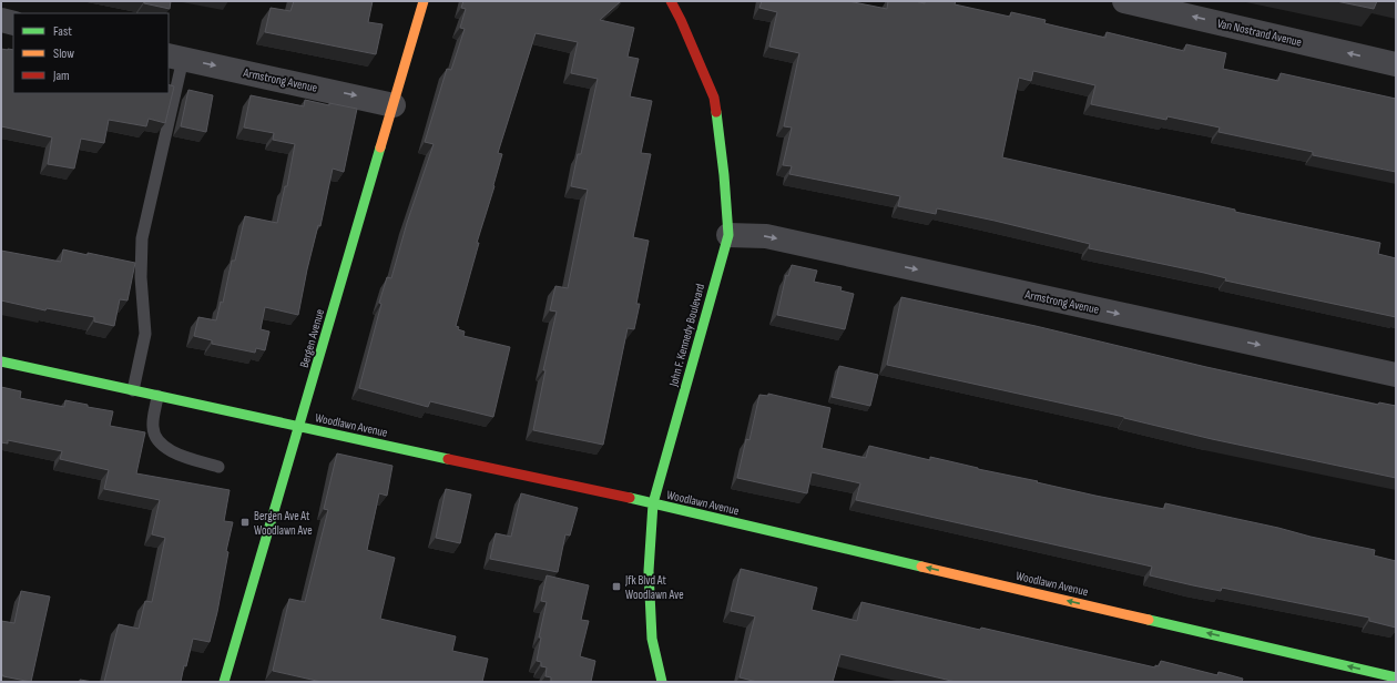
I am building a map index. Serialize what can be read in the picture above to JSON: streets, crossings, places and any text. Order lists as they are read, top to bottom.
{
  "streets": {
    "street": [
      "Van Nostrand Avenue",
      "Armstrong Avenue",
      "John F. Kennedy Boulevard",
      "Bergen Avenue",
      "Woodlawn Avenue"
    ]
  },
  "crossings": [
    ["Armstrong Avenue", "John F. Kennedy Boulevard"],
    ["Armstrong Avenue", "Bergen Avenue"],
    ["John F. Kennedy Boulevard", "Woodlawn Avenue"],
    ["Bergen Avenue", "Woodlawn Avenue"]
  ],
  "one_way": ["Van Nostrand Avenue", "Armstrong Avenue", "Woodlawn Avenue"],
  "places": {
    "transit": ["Bergen Ave At Woodlawn Ave", "Jfk Blvd At Woodlawn Ave"]
  },
  "legend": ["Fast", "Slow", "Jam"]
}
